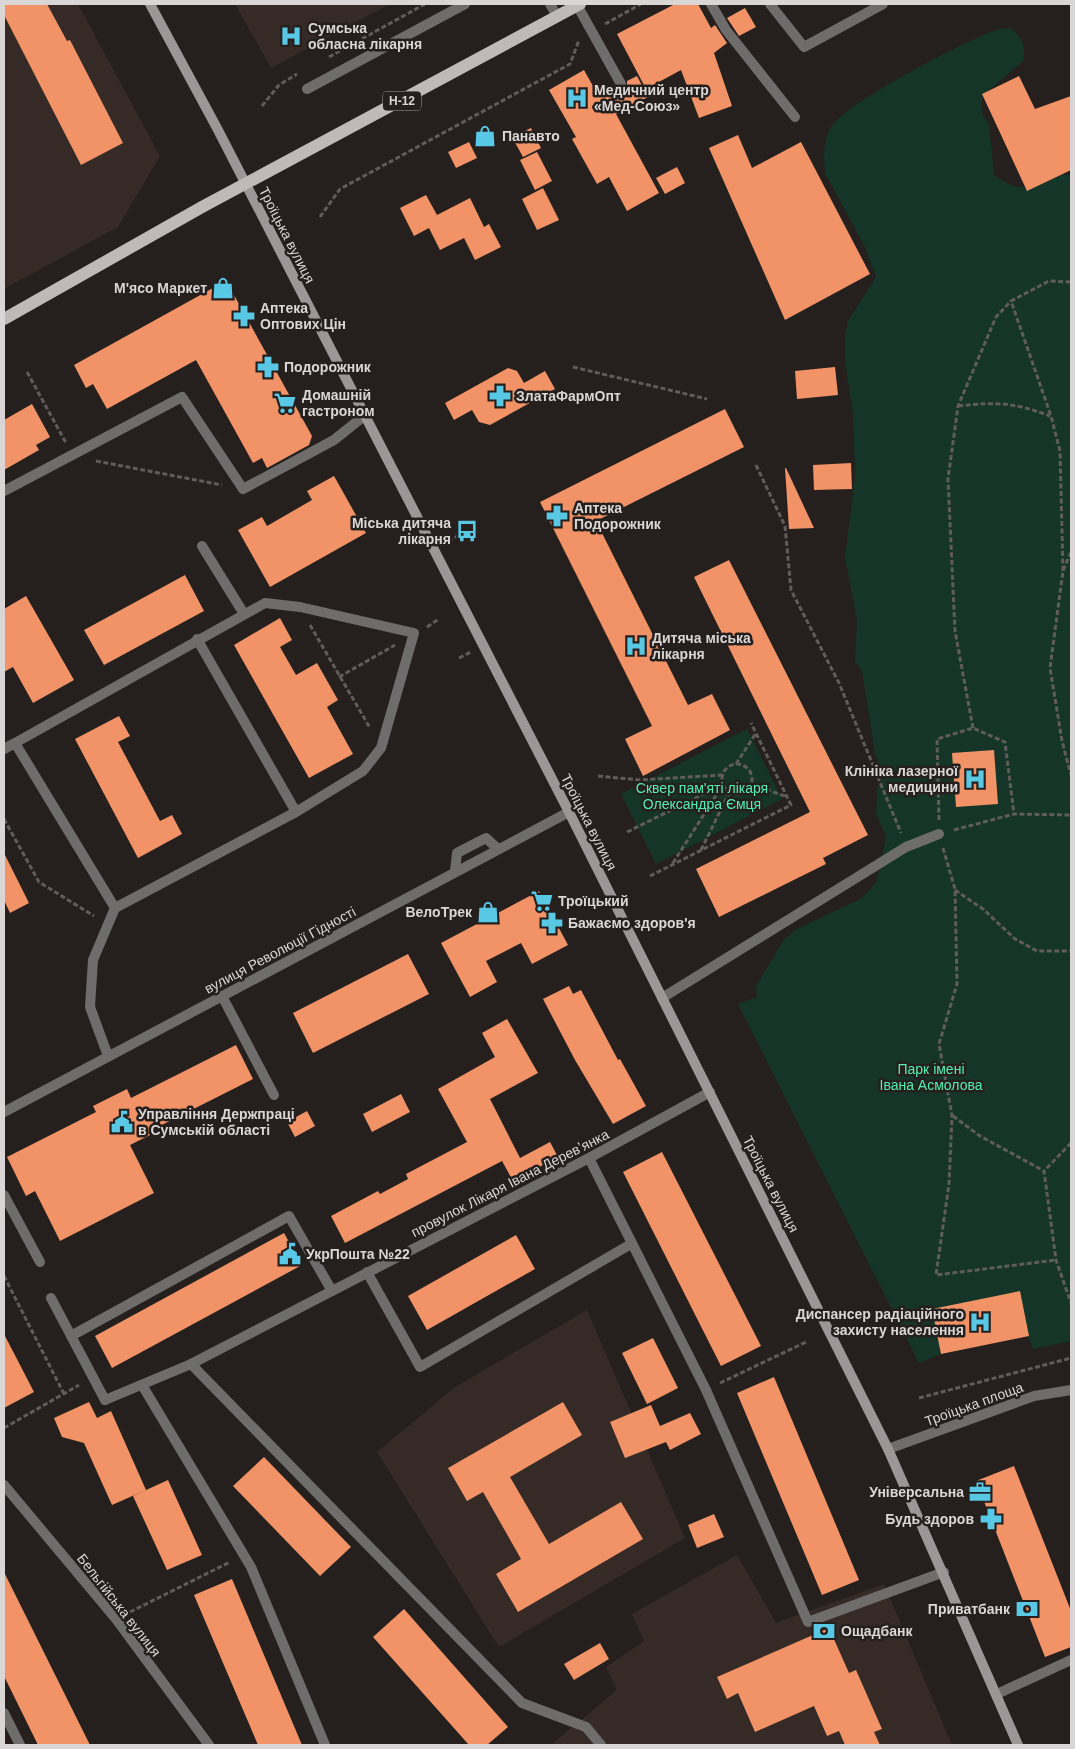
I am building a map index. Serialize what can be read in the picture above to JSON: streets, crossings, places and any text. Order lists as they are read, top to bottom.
{
  "streets": {
    "main road": ["Н-12", "Троїцька вулиця"],
    "street": [
      "вулиця Революції Гідності",
      "провулок Лікаря Івана Деревʼянка",
      "Троїцька площа",
      "Бельгійська вулиця"
    ]
  },
  "crossings": [
    ["Н-12", "Троїцька вулиця"],
    ["Троїцька вулиця", "вулиця Революції Гідності"],
    ["Троїцька вулиця", "провулок Лікаря Івана Деревʼянка"],
    ["Троїцька вулиця", "Троїцька площа"]
  ],
  "parks": ["Сквер пам'яті лікаря Олександра Ємця", "Парк імені Івана Асмолова"],
  "places": {
    "hospital": [
      "Сумська обласна лікарня",
      "Медичний центр «Мед-Союз»",
      "Дитяча міська лікарня",
      "Клініка лазерної медицини",
      "Диспансер радіаційного захисту населення"
    ],
    "shop": ["Панавто", "М'ясо Маркет", "ВелоТрек"],
    "pharmacy": [
      "Аптека Оптових Цін",
      "Подорожник",
      "ЗлатаФармОпт",
      "Аптека Подорожник",
      "Бажаємо здоров'я",
      "Будь здоров"
    ],
    "supermarket": ["Домашній гастроном", "Троїцький"],
    "bus stop": ["Міська дитяча лікарня"],
    "public building": ["Управління Держпраці в Сумській області", "УкрПошта №22"],
    "office": ["Універсальна"],
    "bank": ["Приватбанк", "Ощадбанк"]
  }
}
